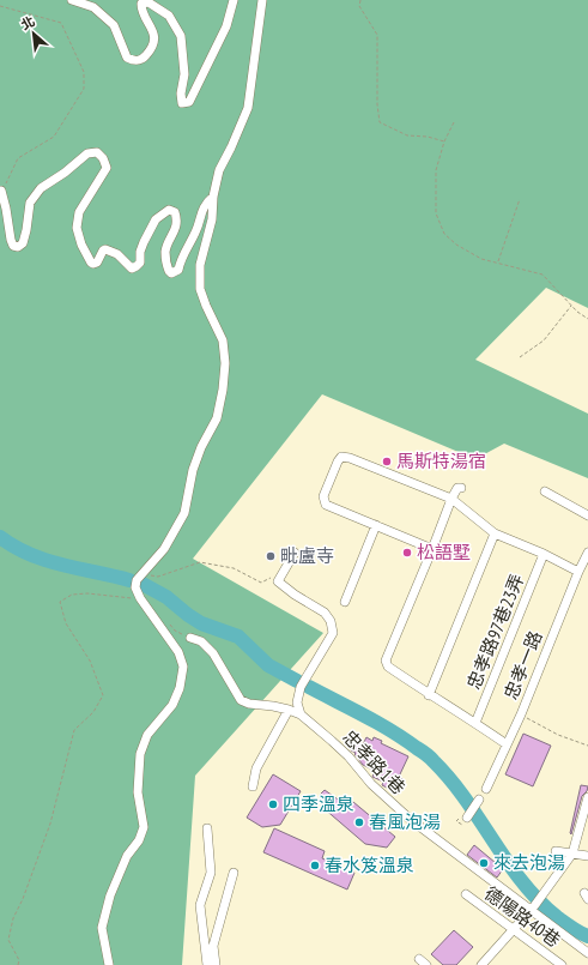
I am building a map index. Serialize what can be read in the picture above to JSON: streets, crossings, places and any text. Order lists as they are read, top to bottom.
{
  "streets": {
    "street": [
      "忠孝路97巷23弄",
      "忠孝一路",
      "忠孝路1巷",
      "德陽路40巷"
    ]
  },
  "places": [
    "馬斯特湯宿",
    "松語墅",
    "毗盧寺",
    "四季溫泉",
    "春風泡湯",
    "來去泡湯",
    "春水笈溫泉"
  ],
  "north": "top left"
}
